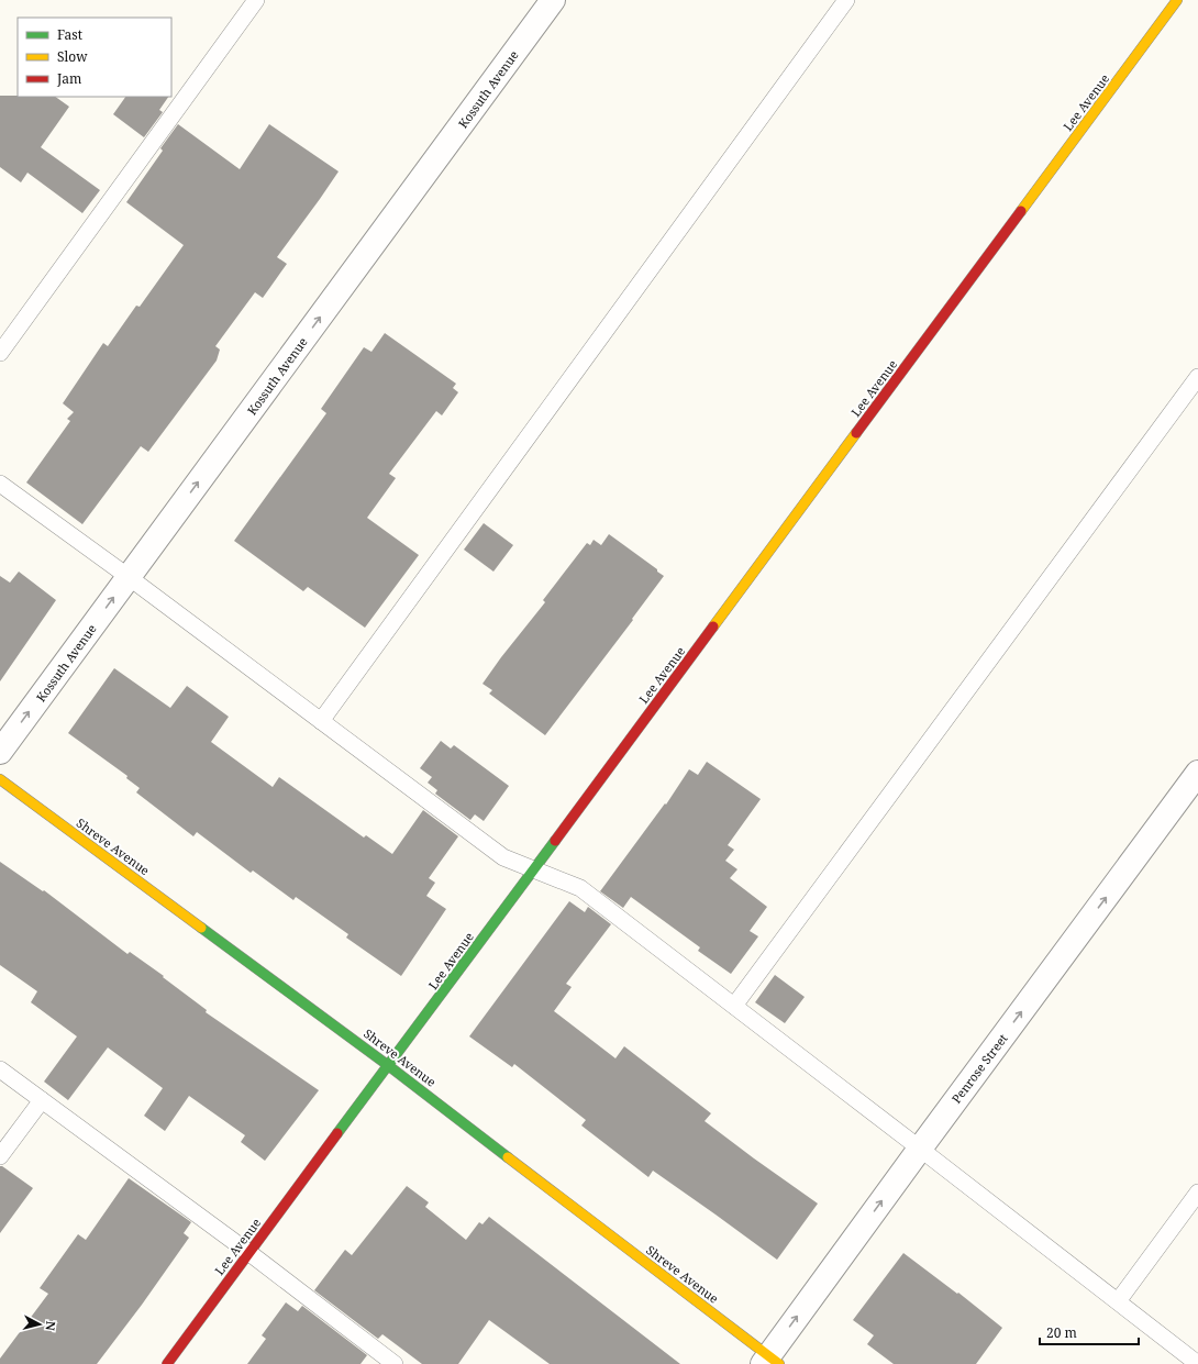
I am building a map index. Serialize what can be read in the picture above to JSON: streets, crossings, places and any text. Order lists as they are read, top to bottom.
{
  "streets": {
    "street": [
      "Kossuth Avenue",
      "Lee Avenue",
      "Shreve Avenue",
      "Penrose Street"
    ]
  },
  "crossings": [
    ["Lee Avenue", "Shreve Avenue"],
    ["Shreve Avenue", "Penrose Street"]
  ],
  "one_way": ["Kossuth Avenue", "Penrose Street"],
  "legend": ["Fast", "Slow", "Jam"],
  "scale_bar": "20 m",
  "north": "right"
}
